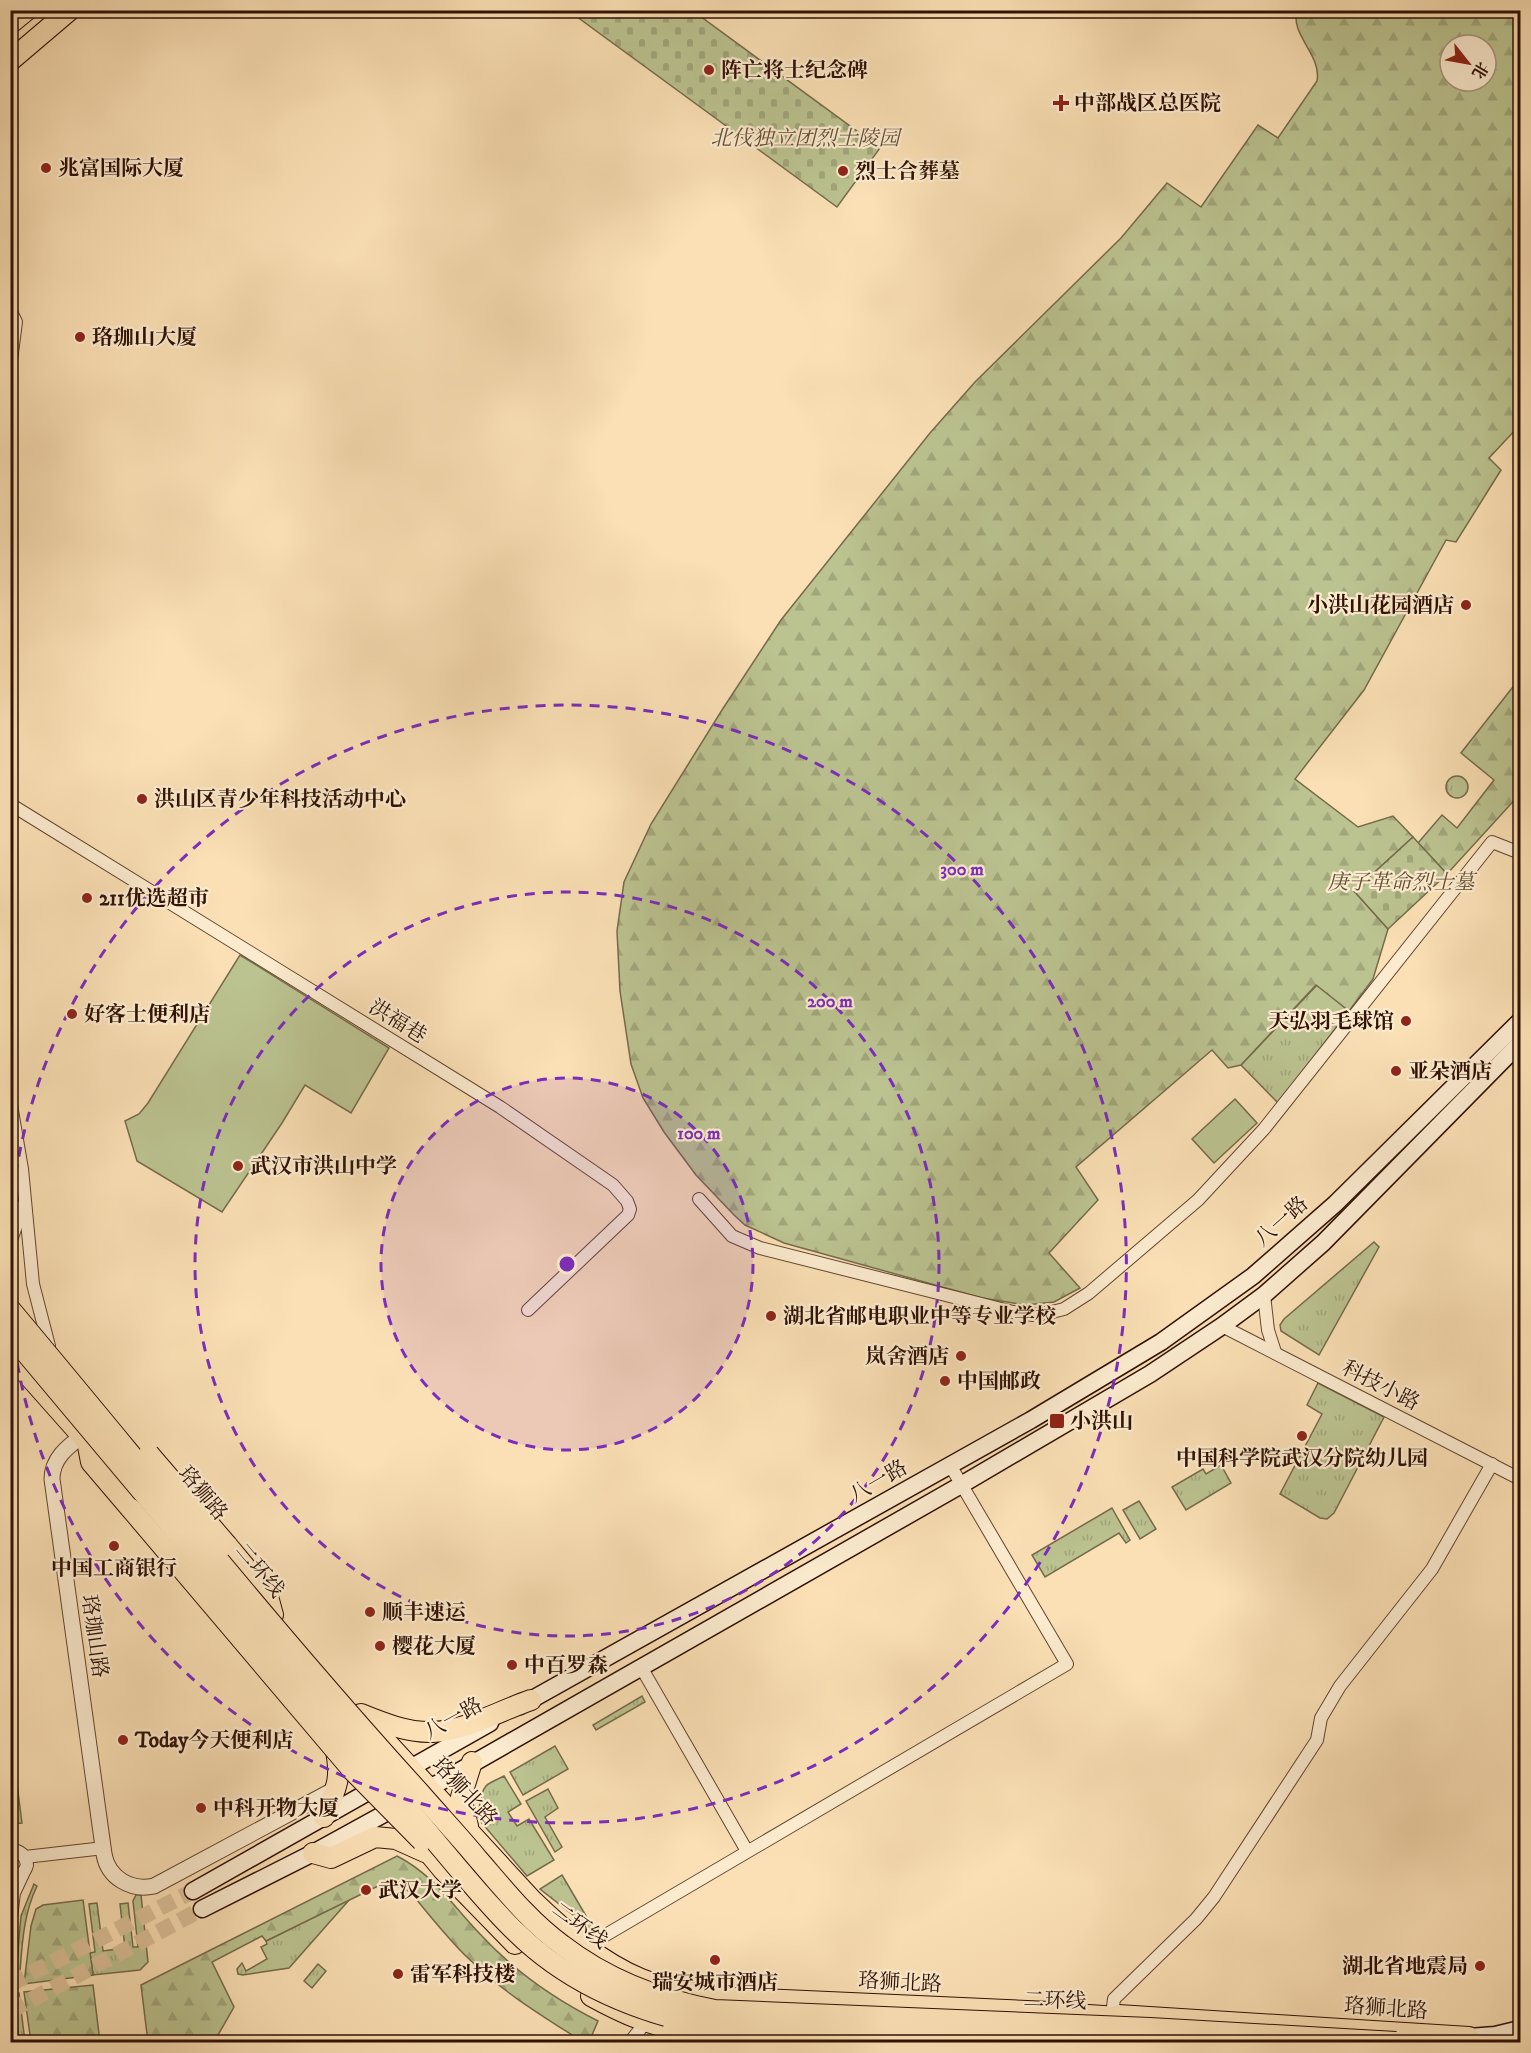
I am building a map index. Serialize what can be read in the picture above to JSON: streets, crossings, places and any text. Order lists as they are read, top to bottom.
{
  "streets": {
    "main road": [
      "八一路",
      "珞狮路",
      "二环线",
      "珞狮北路"
    ],
    "street": ["洪福巷", "科技小路", "珞珈山路"]
  },
  "crossings": [
    ["八一路", "科技小路"],
    ["八一路", "珞狮路"],
    ["八一路", "珞狮北路"],
    ["珞狮路", "珞狮北路"]
  ],
  "parks": ["北伐独立团烈士陵园", "庚子革命烈士墓"],
  "places": {
    "other": [
      "阵亡将士纪念碑",
      "兆富国际大厦",
      "烈士合葬墓",
      "珞珈山大厦",
      "小洪山花园酒店",
      "洪山区青少年科技活动中心",
      "211优选超市",
      "好客士便利店",
      "天弘羽毛球馆",
      "亚朵酒店",
      "武汉市洪山中学",
      "湖北省邮电职业中等专业学校",
      "岚舍酒店",
      "中国邮政",
      "中国科学院武汉分院幼儿园",
      "中国工商银行",
      "顺丰速运",
      "樱花大厦",
      "中百罗森",
      "Today今天便利店",
      "中科开物大厦",
      "武汉大学",
      "瑞安城市酒店",
      "湖北省地震局",
      "雷军科技楼"
    ],
    "health": ["中部战区总医院"],
    "transit": ["小洪山"]
  },
  "north": "bottom right",
  "rings": ["300 m", "200 m", "100 m"]
}
